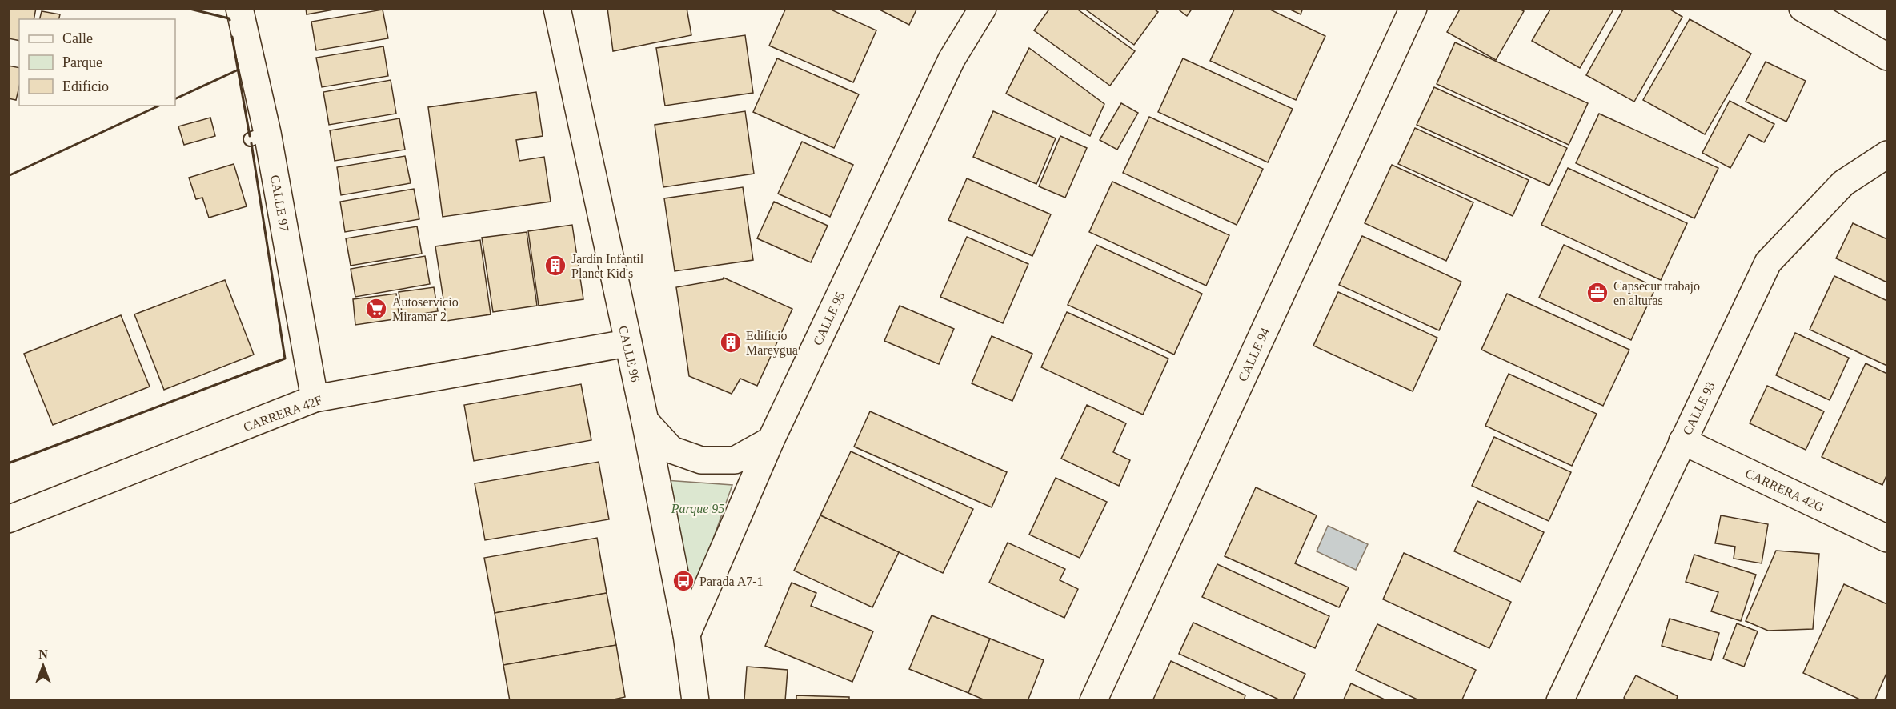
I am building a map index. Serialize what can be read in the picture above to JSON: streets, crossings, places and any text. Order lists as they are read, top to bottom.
{
  "streets": {
    "street": [
      "CALLE 97",
      "CALLE 95",
      "CALLE 96",
      "CALLE 94",
      "CALLE 93",
      "CARRERA 42F",
      "CARRERA 42G"
    ]
  },
  "crossings": [
    ["CALLE 97", "CARRERA 42F"],
    ["CALLE 95", "CALLE 96"],
    ["CALLE 96", "CARRERA 42F"],
    ["CALLE 93", "CARRERA 42G"]
  ],
  "parks": ["Parque 95"],
  "places": {
    "building": ["Jardin Infantil Planet Kid's", "Edificio Mareygua"],
    "office": ["Capsecur trabajo en alturas"],
    "supermarket": ["Autoservicio Miramar 2"],
    "bus stop": ["Parada A7-1"]
  },
  "legend": ["Calle", "Parque", "Edificio"],
  "north": "top"
}
